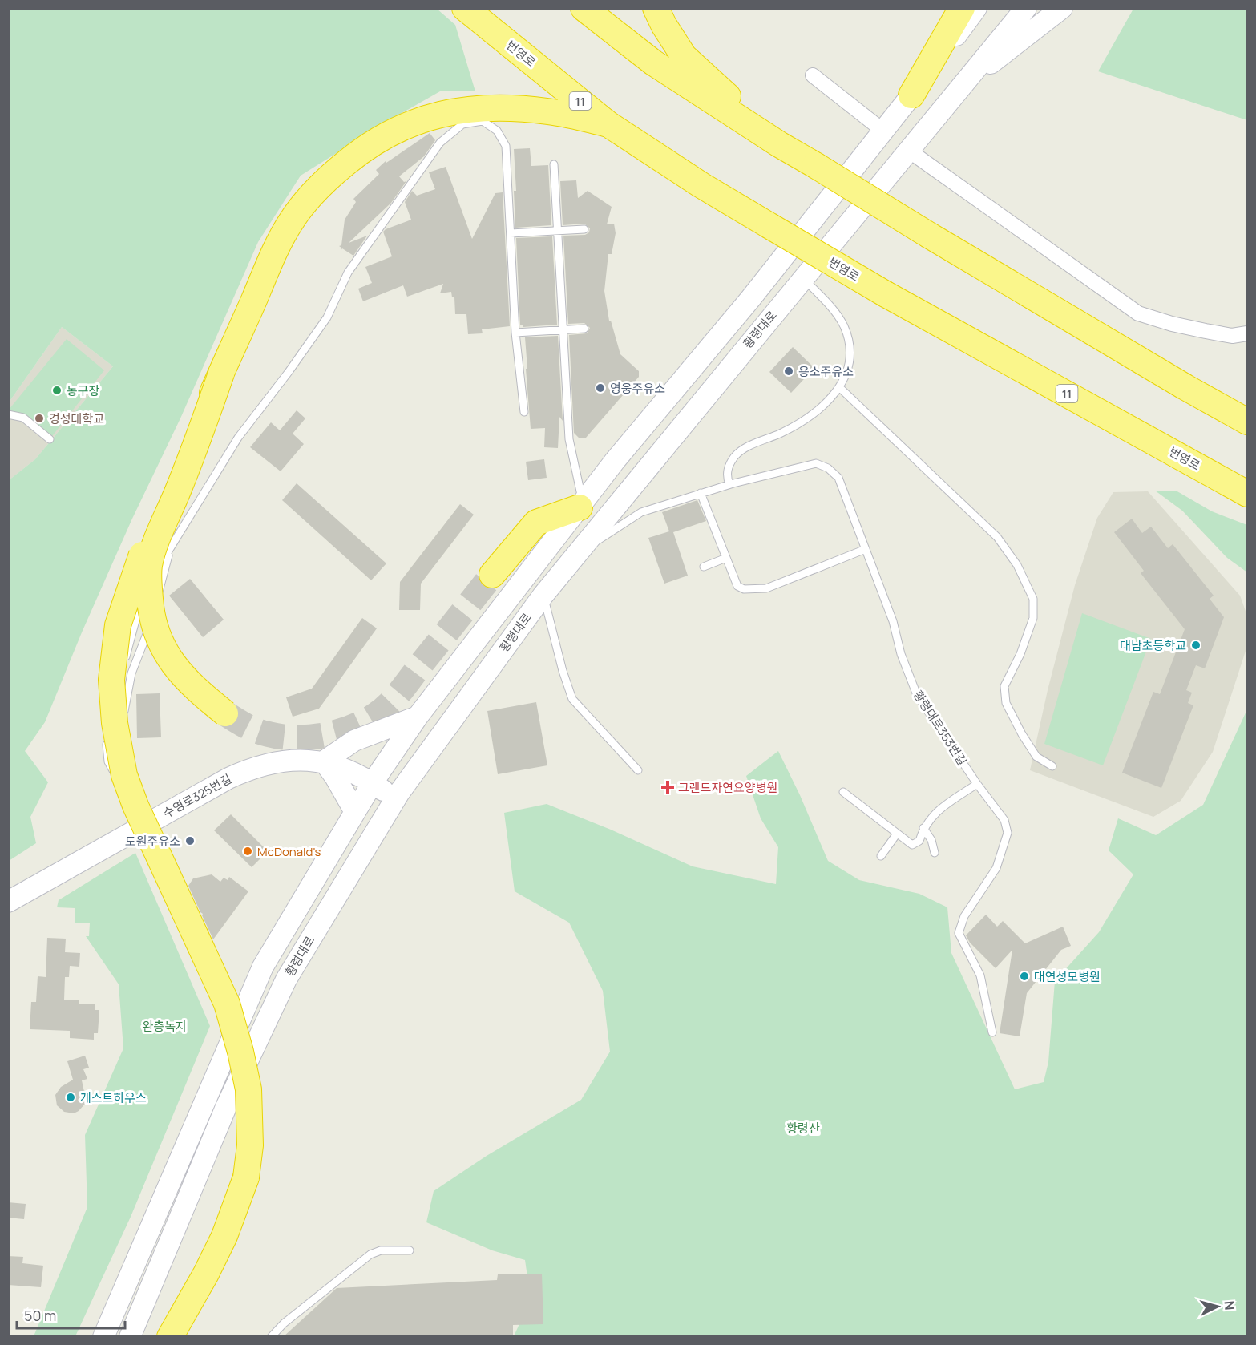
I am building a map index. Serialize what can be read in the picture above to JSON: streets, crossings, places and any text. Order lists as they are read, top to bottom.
{
  "streets": {
    "highway": ["번영로", "11"],
    "main road": ["황령대로", "수영로325번길"],
    "lane": ["황령대로353번길"]
  },
  "crossings": [
    ["황령대로", "황령대로353번길"],
    ["황령대로", "수영로325번길"]
  ],
  "parks": ["완층녹지", "황령산"],
  "places": {
    "other": [
      "용소주유소",
      "영웅주유소",
      "농구장",
      "경성대학교",
      "대남초등학교",
      "도원주유소",
      "McDonald's",
      "대연성모병원",
      "게스트하우스"
    ],
    "health": ["그랜드자연요양병원"]
  },
  "scale_bar": "50 m",
  "north": "right"
}
